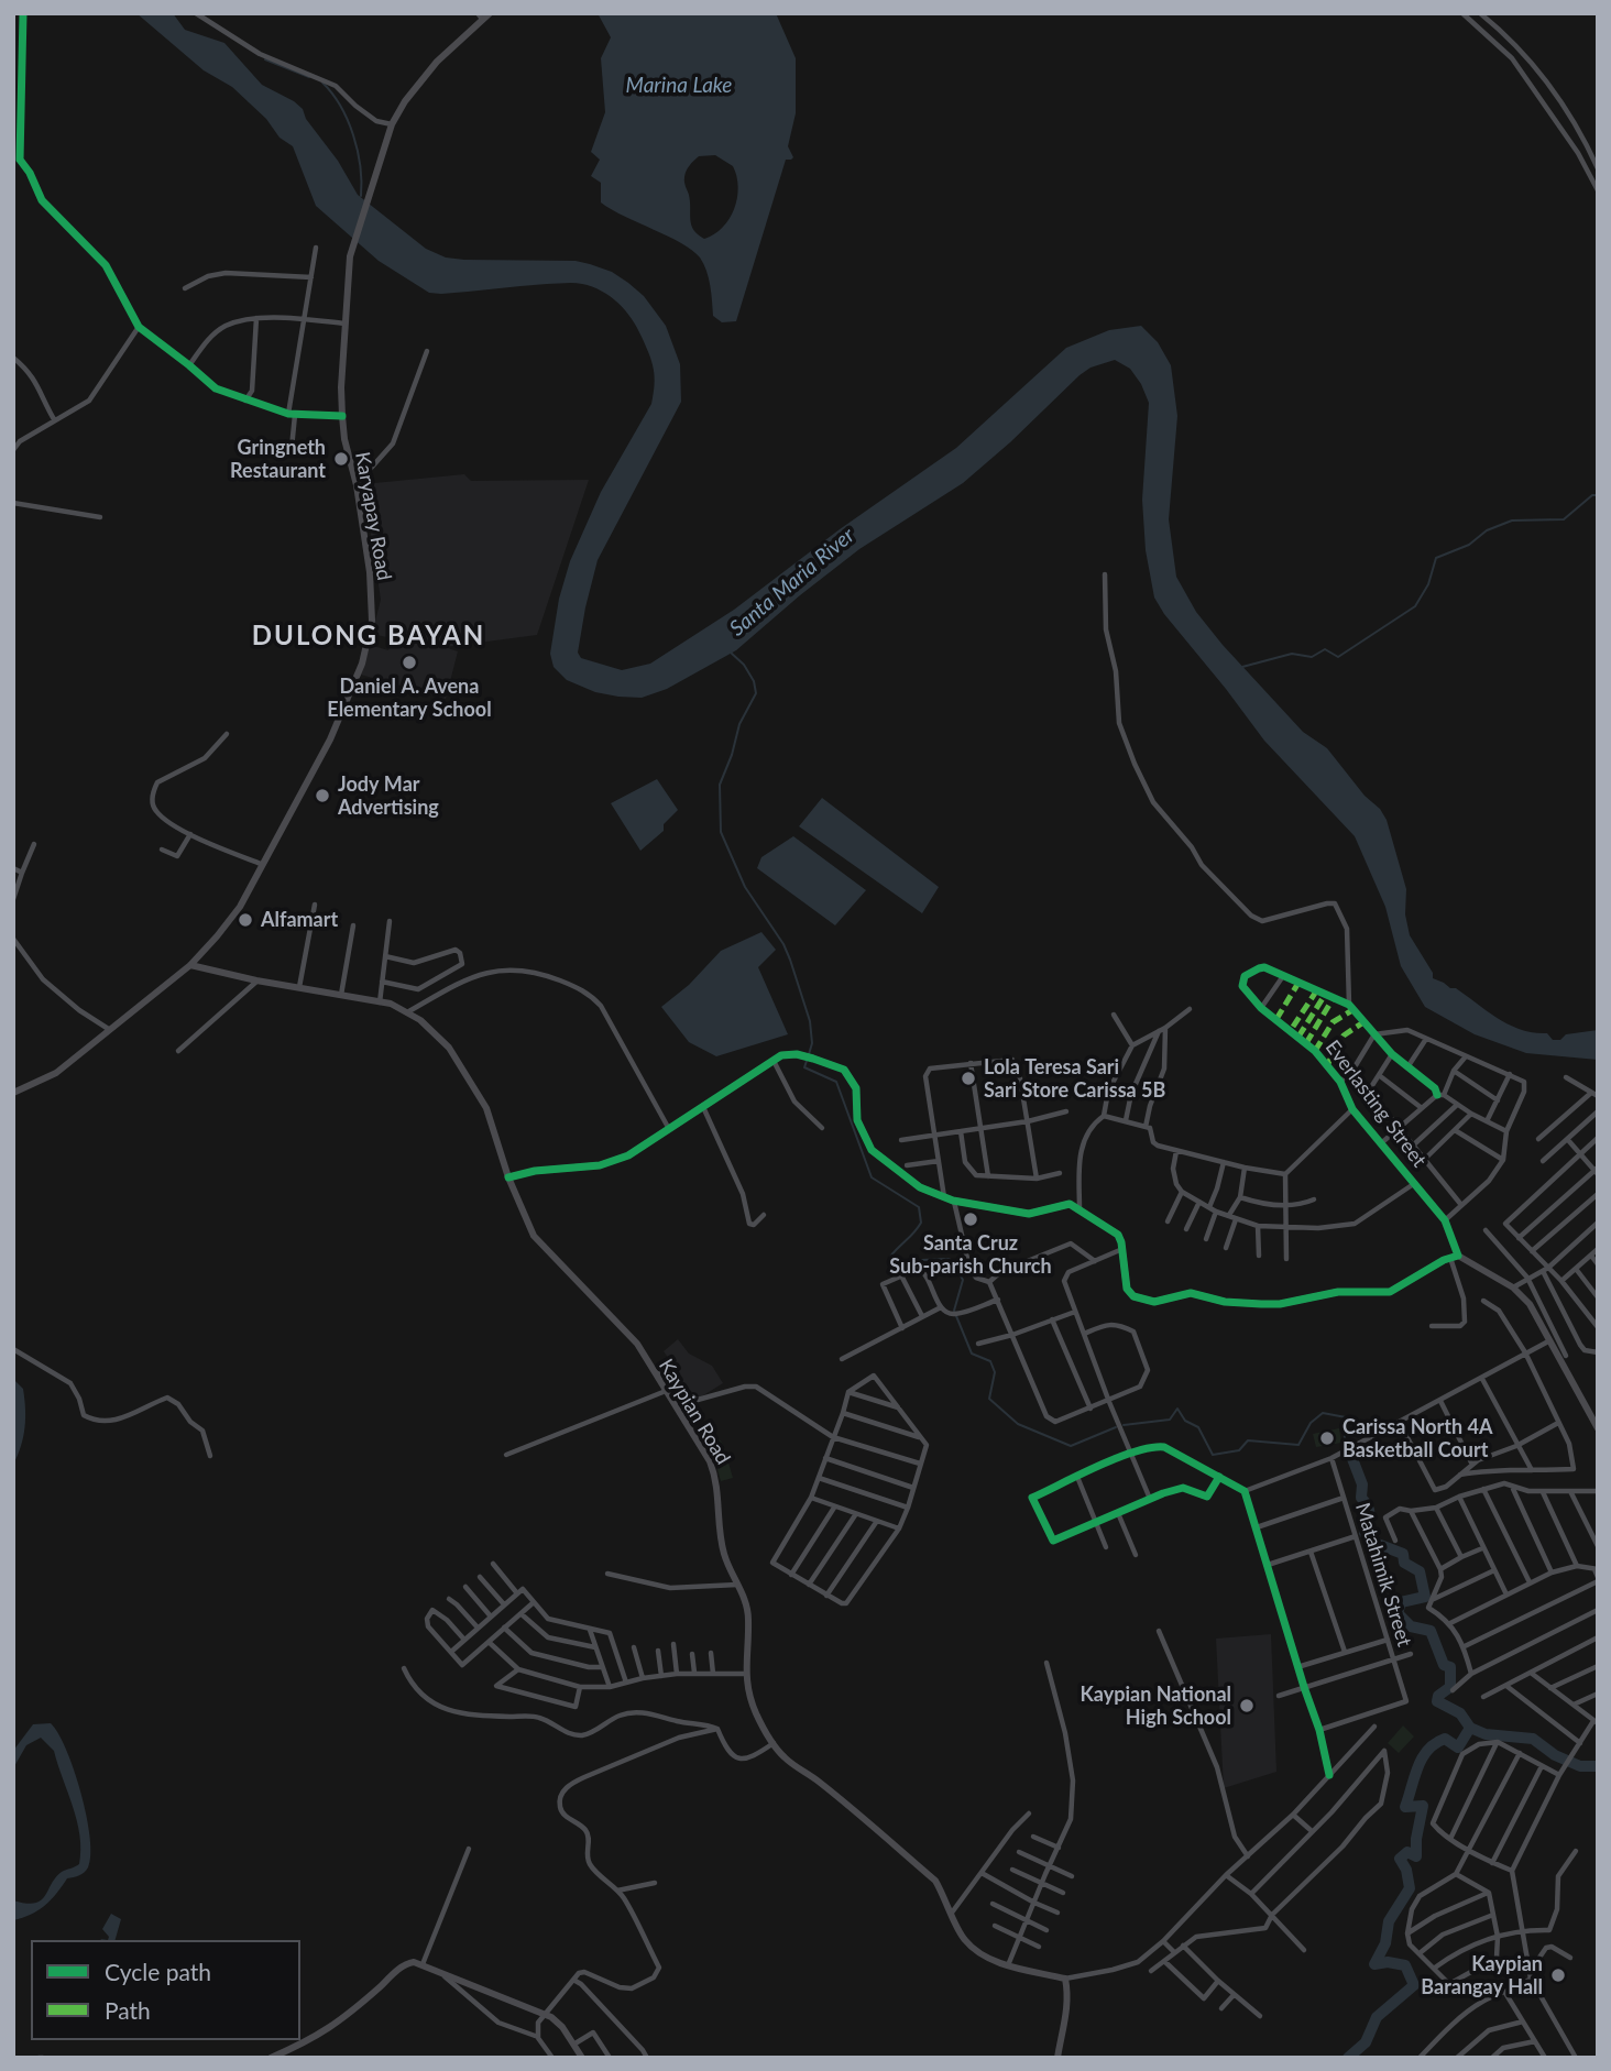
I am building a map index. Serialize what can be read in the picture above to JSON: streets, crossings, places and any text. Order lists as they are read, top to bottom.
{
  "streets": {
    "main road": ["Karyapay Road", "Kaypian Road"],
    "street": ["Everlasting Street", "Matahimik Street"]
  },
  "crossings": [
    ["Karyapay Road", "Kaypian Road"]
  ],
  "districts": ["DULONG BAYAN"],
  "water": ["Marina Lake", "Santa Maria River"],
  "places": [
    "Gringneth Restaurant",
    "Daniel A. Avena Elementary School",
    "Jody Mar Advertising",
    "Alfamart",
    "Lola Teresa Sari Sari Store Carissa 5B",
    "Santa Cruz Sub-parish Church",
    "Carissa North 4A Basketball Court",
    "Kaypian National High School",
    "Kaypian Barangay Hall"
  ],
  "legend": ["Cycle path", "Path"]
}
